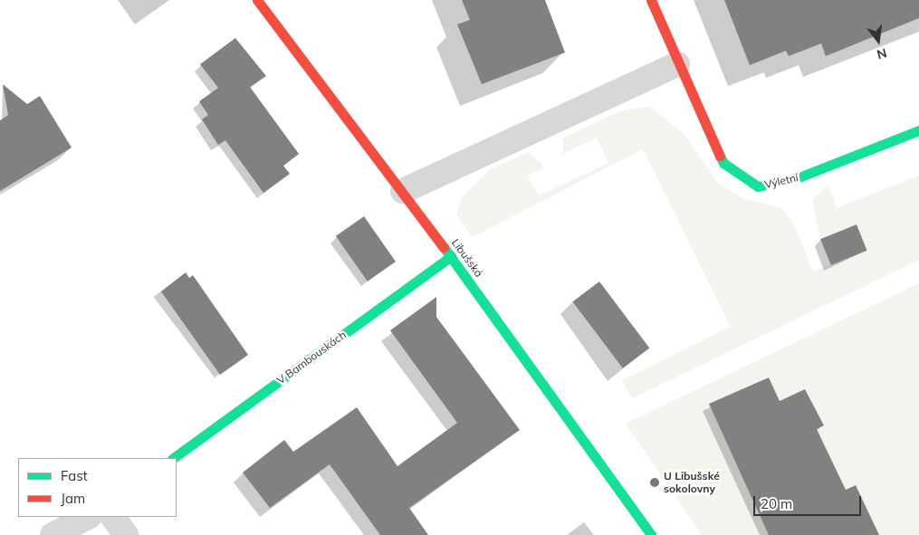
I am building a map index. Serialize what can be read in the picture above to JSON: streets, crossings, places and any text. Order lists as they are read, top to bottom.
{
  "streets": {
    "street": ["Výletní", "Libušská", "V Bambouskách"]
  },
  "crossings": [
    ["Libušská", "V Bambouskách"]
  ],
  "places": ["U Libušské sokolovny"],
  "legend": ["Fast", "Jam"],
  "scale_bar": "20 m",
  "north": "bottom"
}
